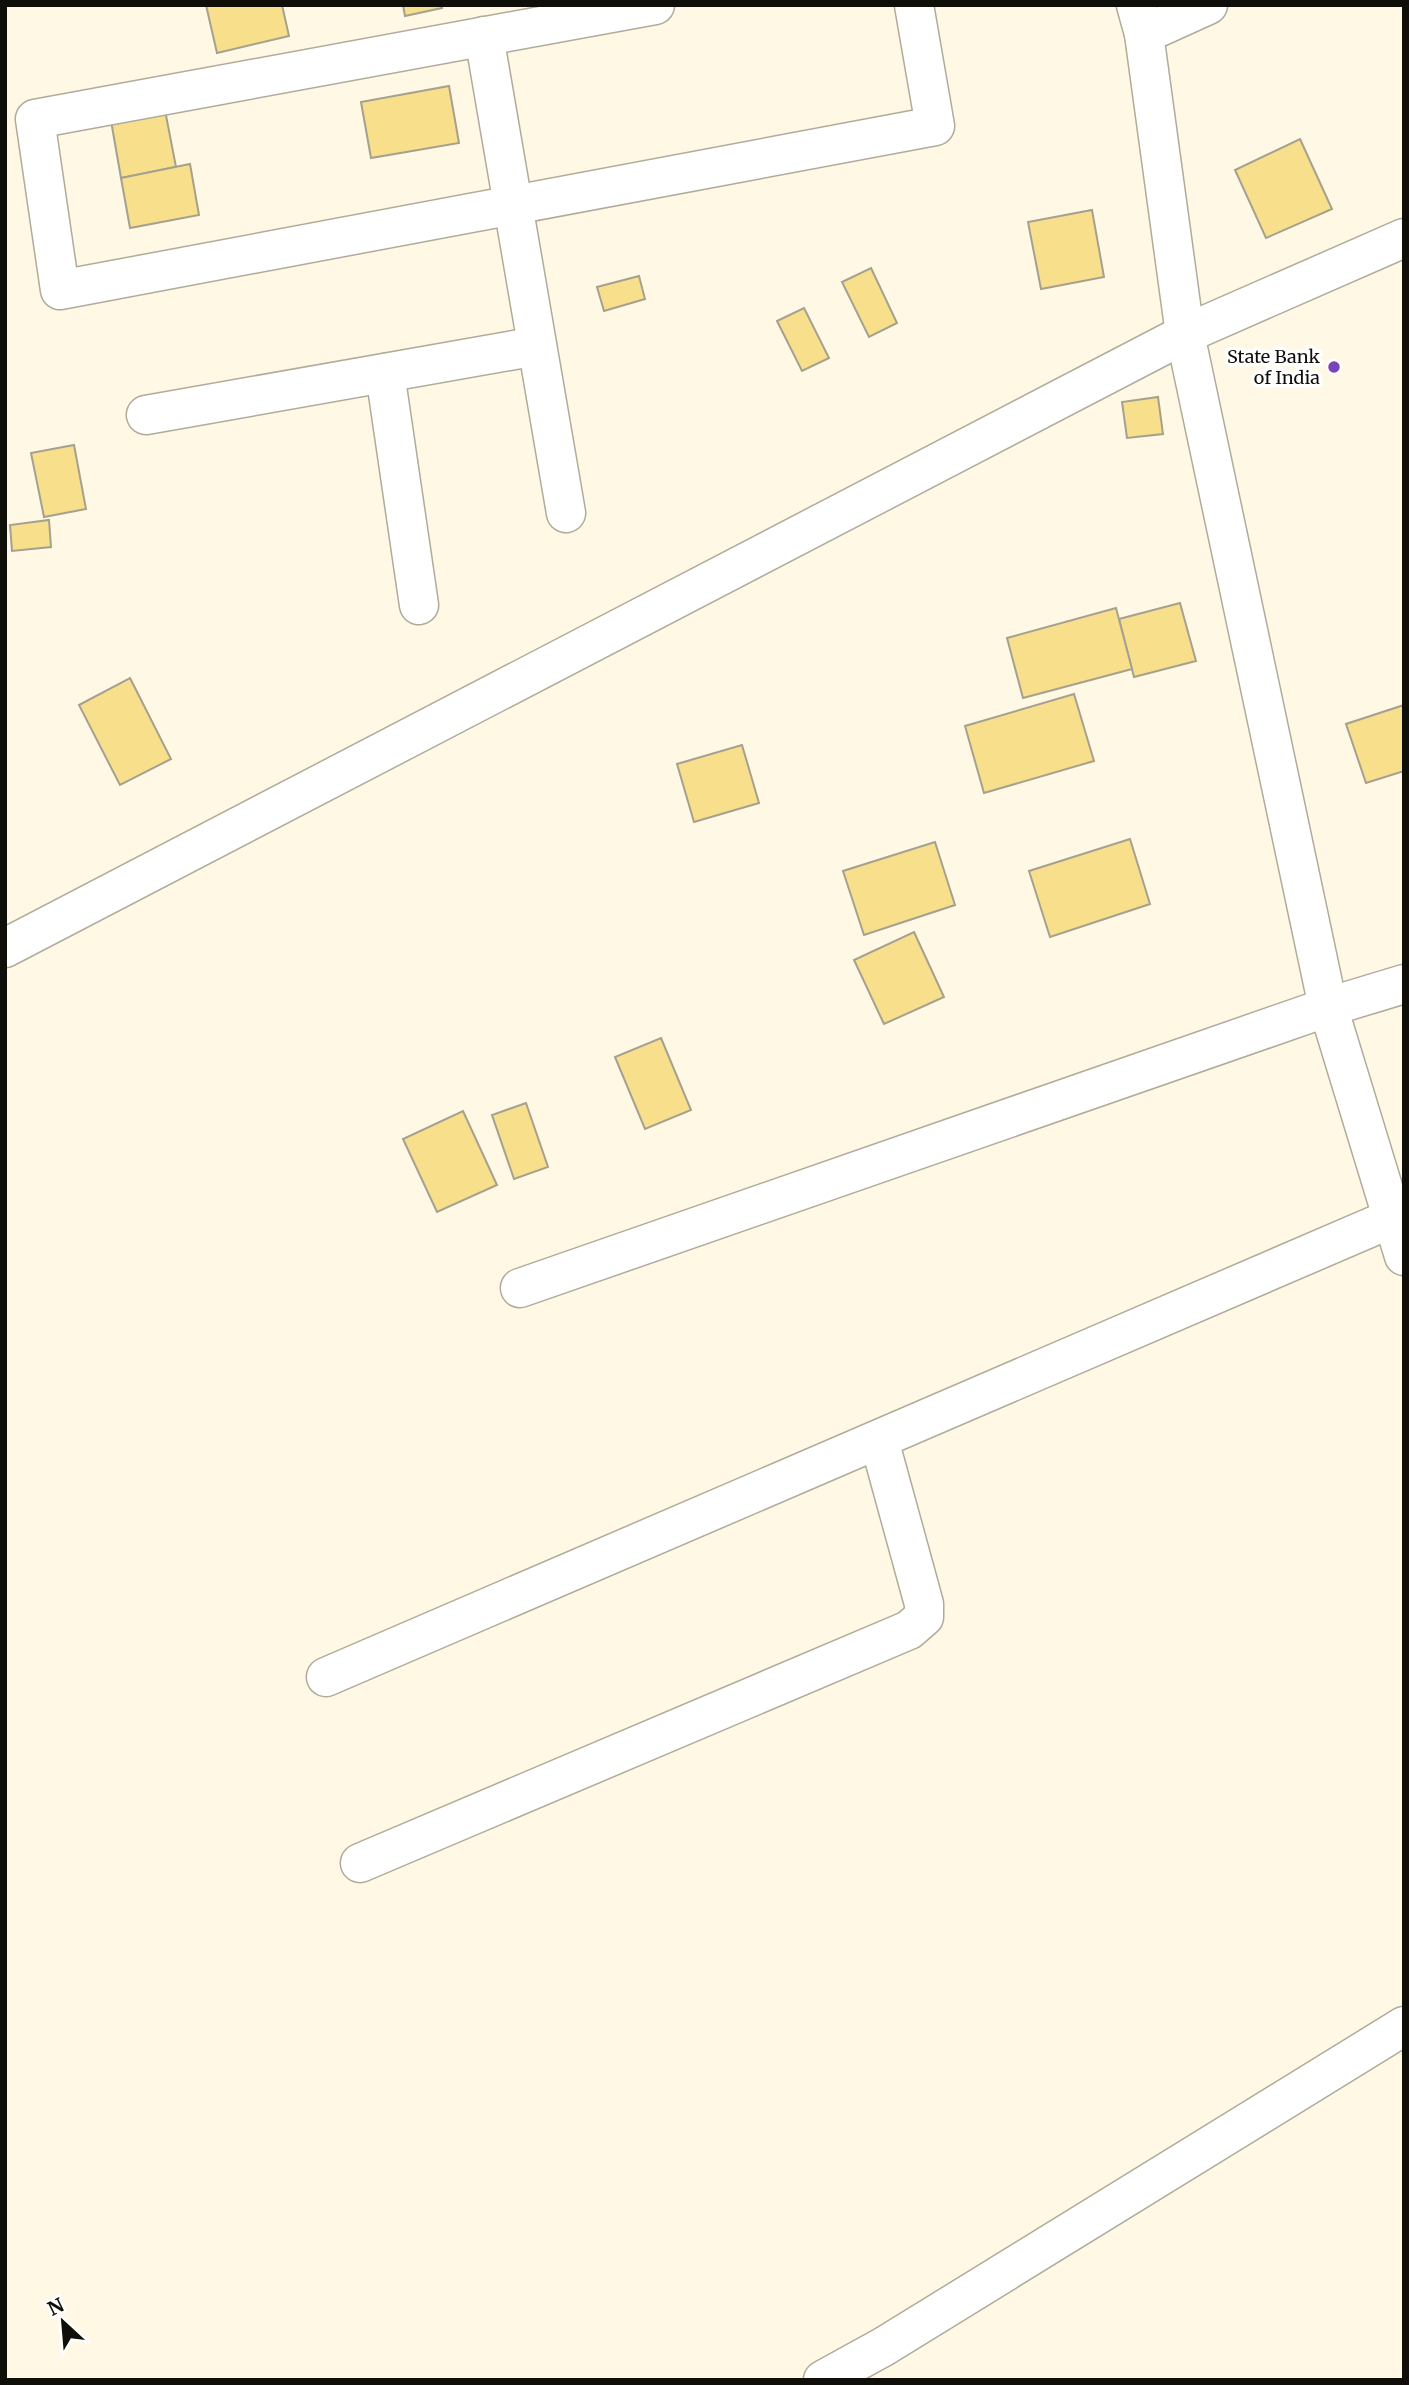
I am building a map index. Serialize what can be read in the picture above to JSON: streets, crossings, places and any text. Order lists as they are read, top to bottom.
{
  "places": ["State Bank of India"],
  "north": "top left"
}
